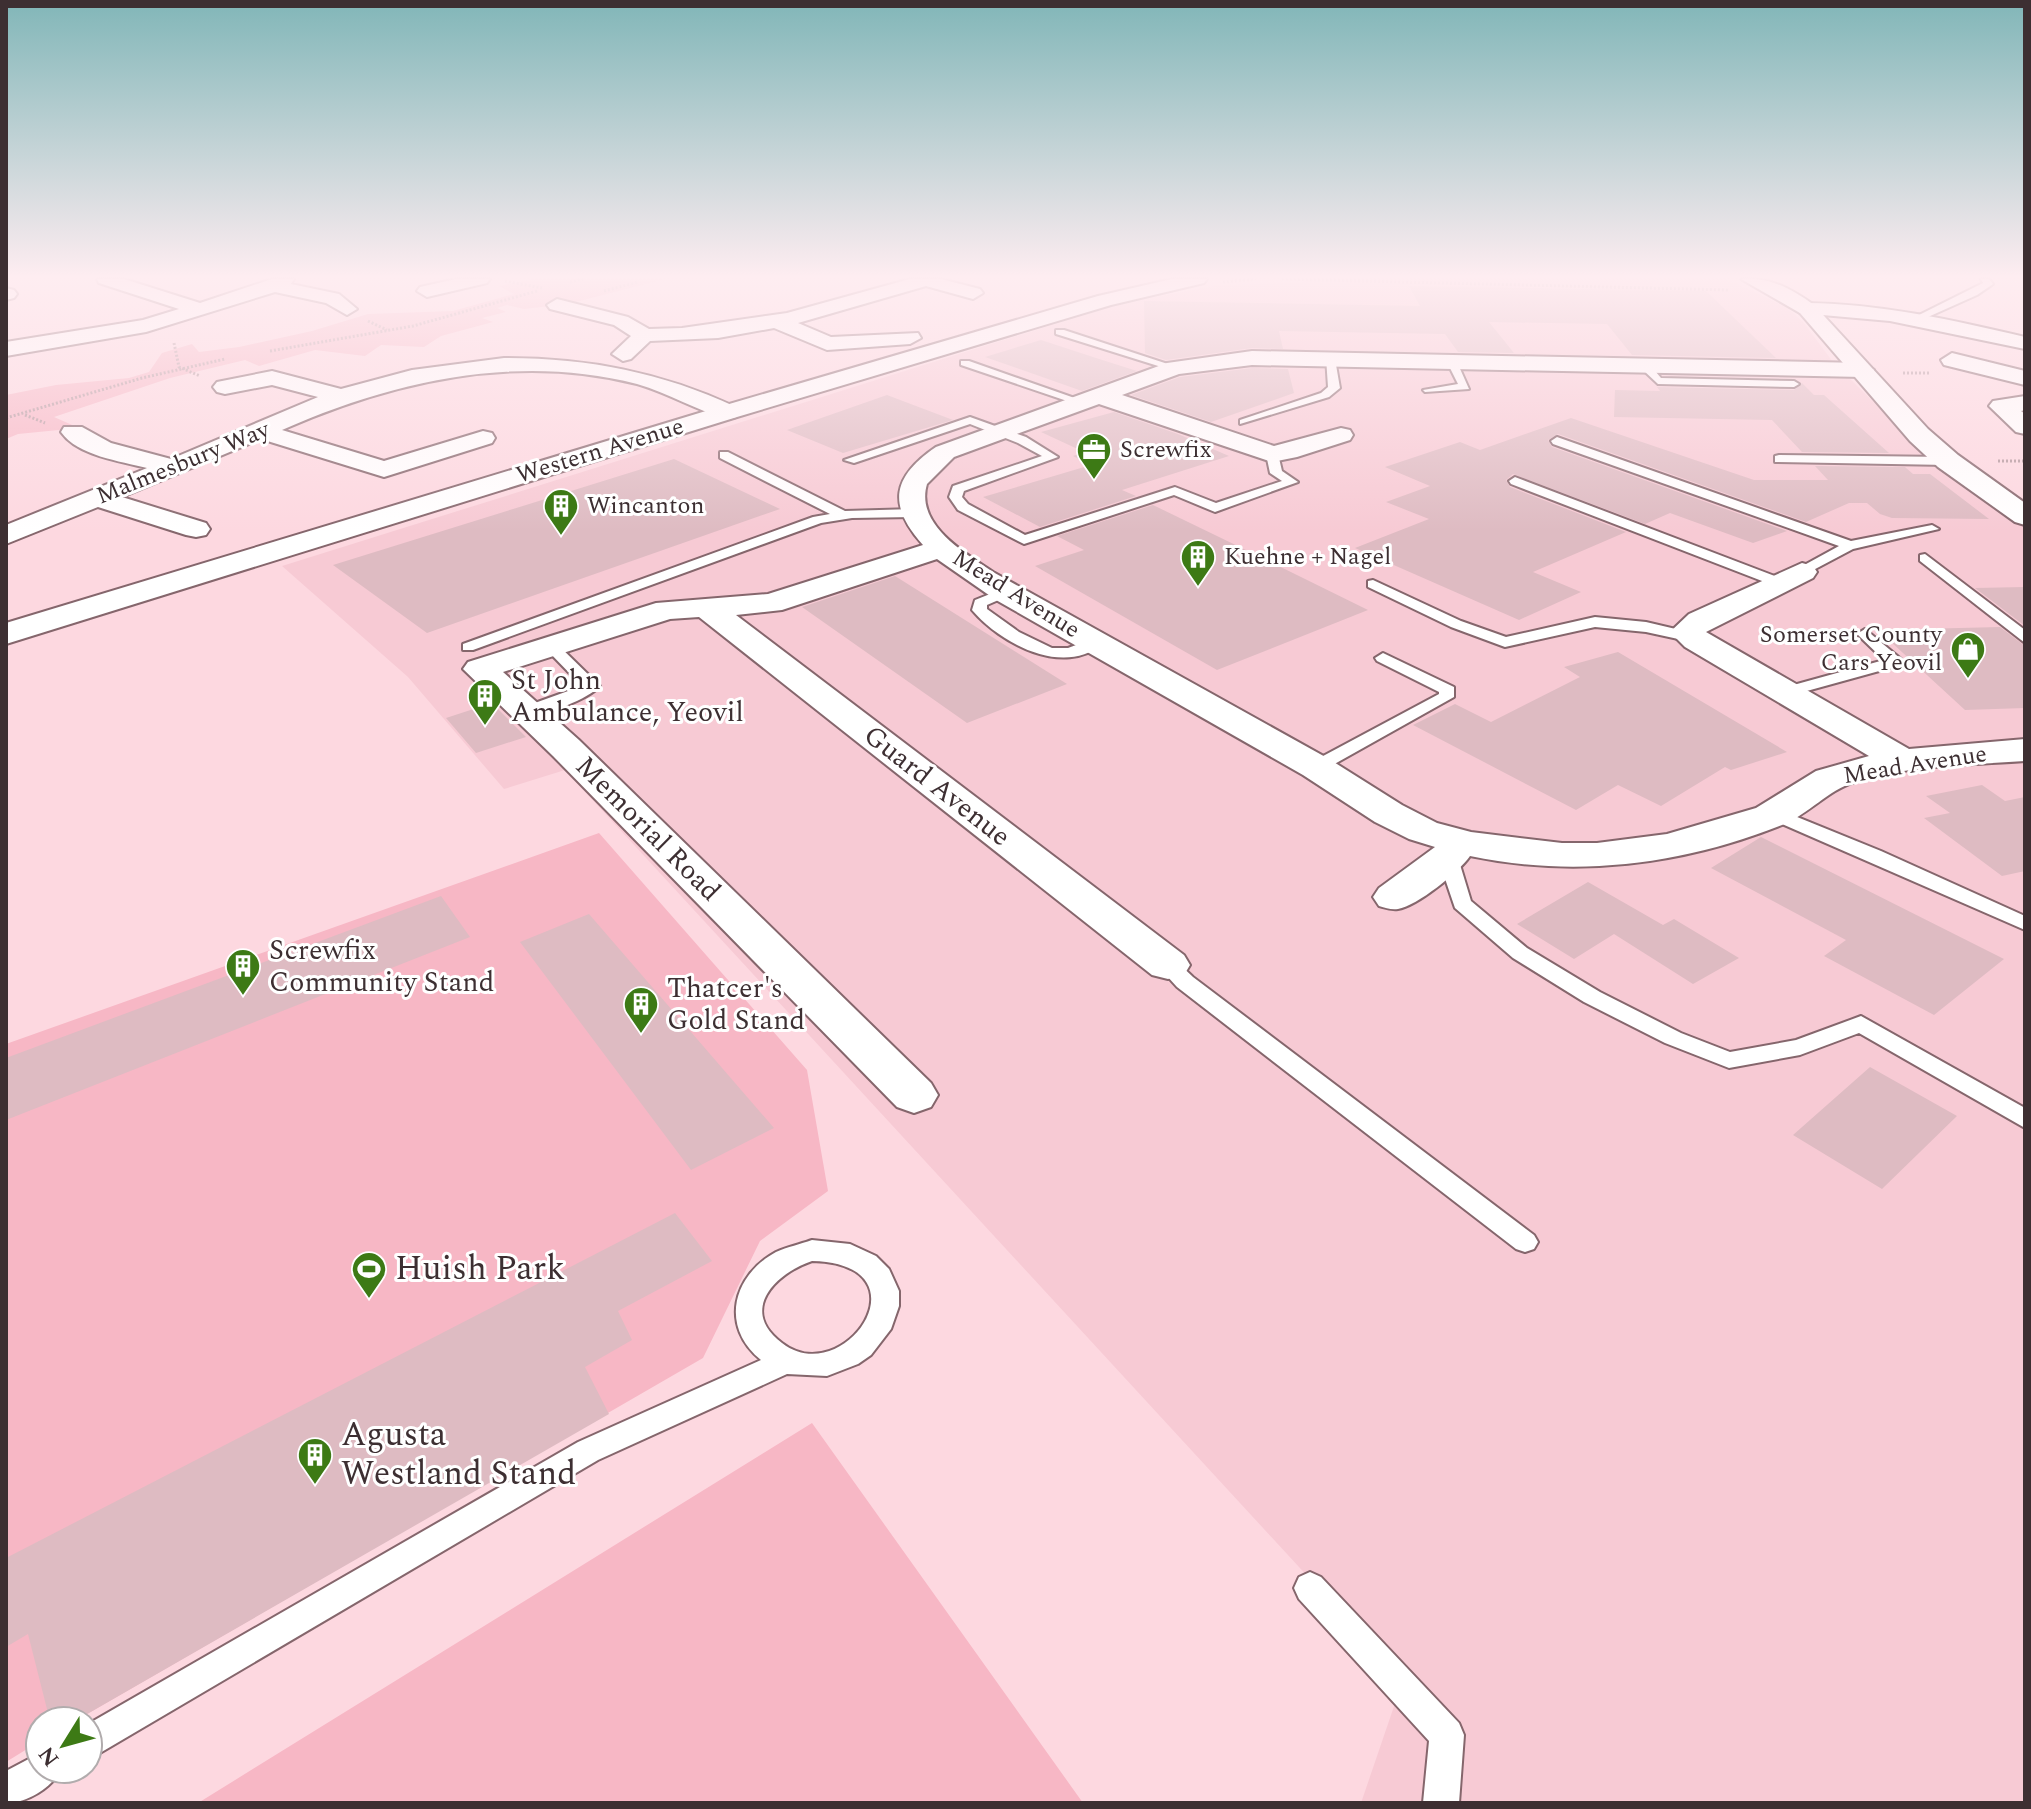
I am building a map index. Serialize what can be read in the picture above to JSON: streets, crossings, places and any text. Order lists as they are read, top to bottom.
{
  "streets": {
    "street": [
      "Western Avenue",
      "Malmesbury Way",
      "Mead Avenue",
      "Guard Avenue",
      "Memorial Road"
    ]
  },
  "crossings": [
    ["Western Avenue", "Malmesbury Way"],
    ["Mead Avenue", "Memorial Road"],
    ["Guard Avenue", "Memorial Road"]
  ],
  "places": {
    "office": ["Screwfix"],
    "building": [
      "Wincanton",
      "Kuehne + Nagel",
      "St John Ambulance, Yeovil",
      "Screwfix Community Stand",
      "Thatcer's Gold Stand",
      "Agusta Westland Stand"
    ],
    "shop": ["Somerset County Cars Yeovil"],
    "sports": ["Huish Park"]
  },
  "north": "bottom left"
}
